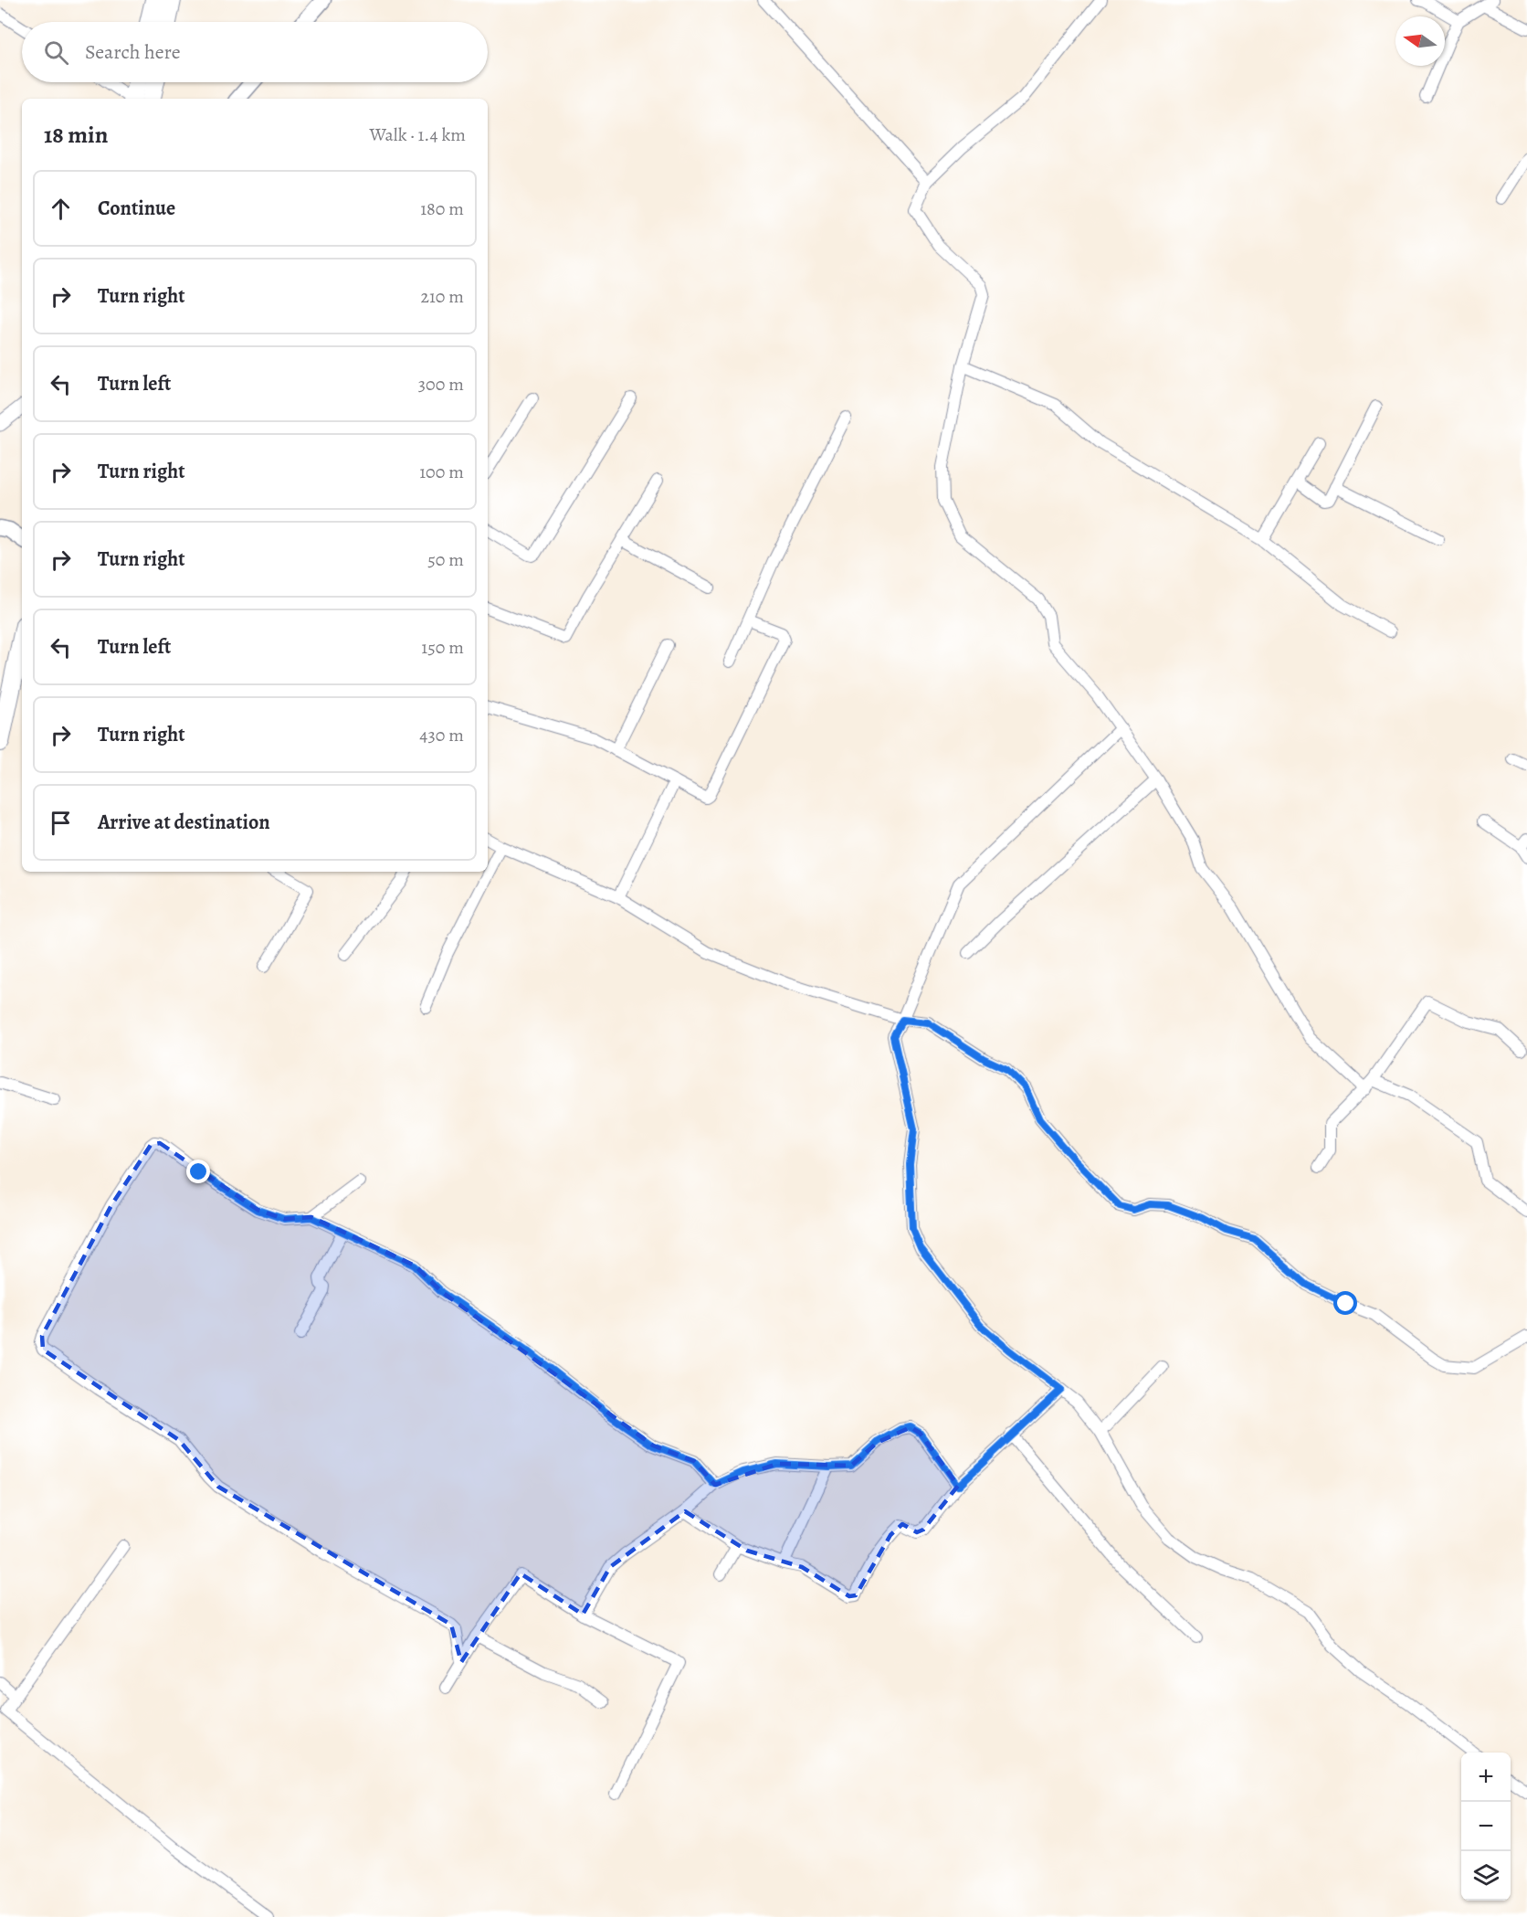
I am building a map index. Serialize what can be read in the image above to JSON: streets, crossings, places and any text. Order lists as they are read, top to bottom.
{
  "north": "left",
  "page": {
    "search": "Search here",
    "heading": ["18 min", "Walk · 1.4 km"],
    "list": [
      ["Continue", "180 m"],
      ["Turn right", "210 m"],
      ["Turn left", "300 m"],
      ["Turn right", "100 m"],
      ["Turn right", "50 m"],
      ["Turn left", "150 m"],
      ["Turn right", "430 m"],
      "Arrive at destination"
    ],
    "map_buttons": ["+", "−"]
  }
}
